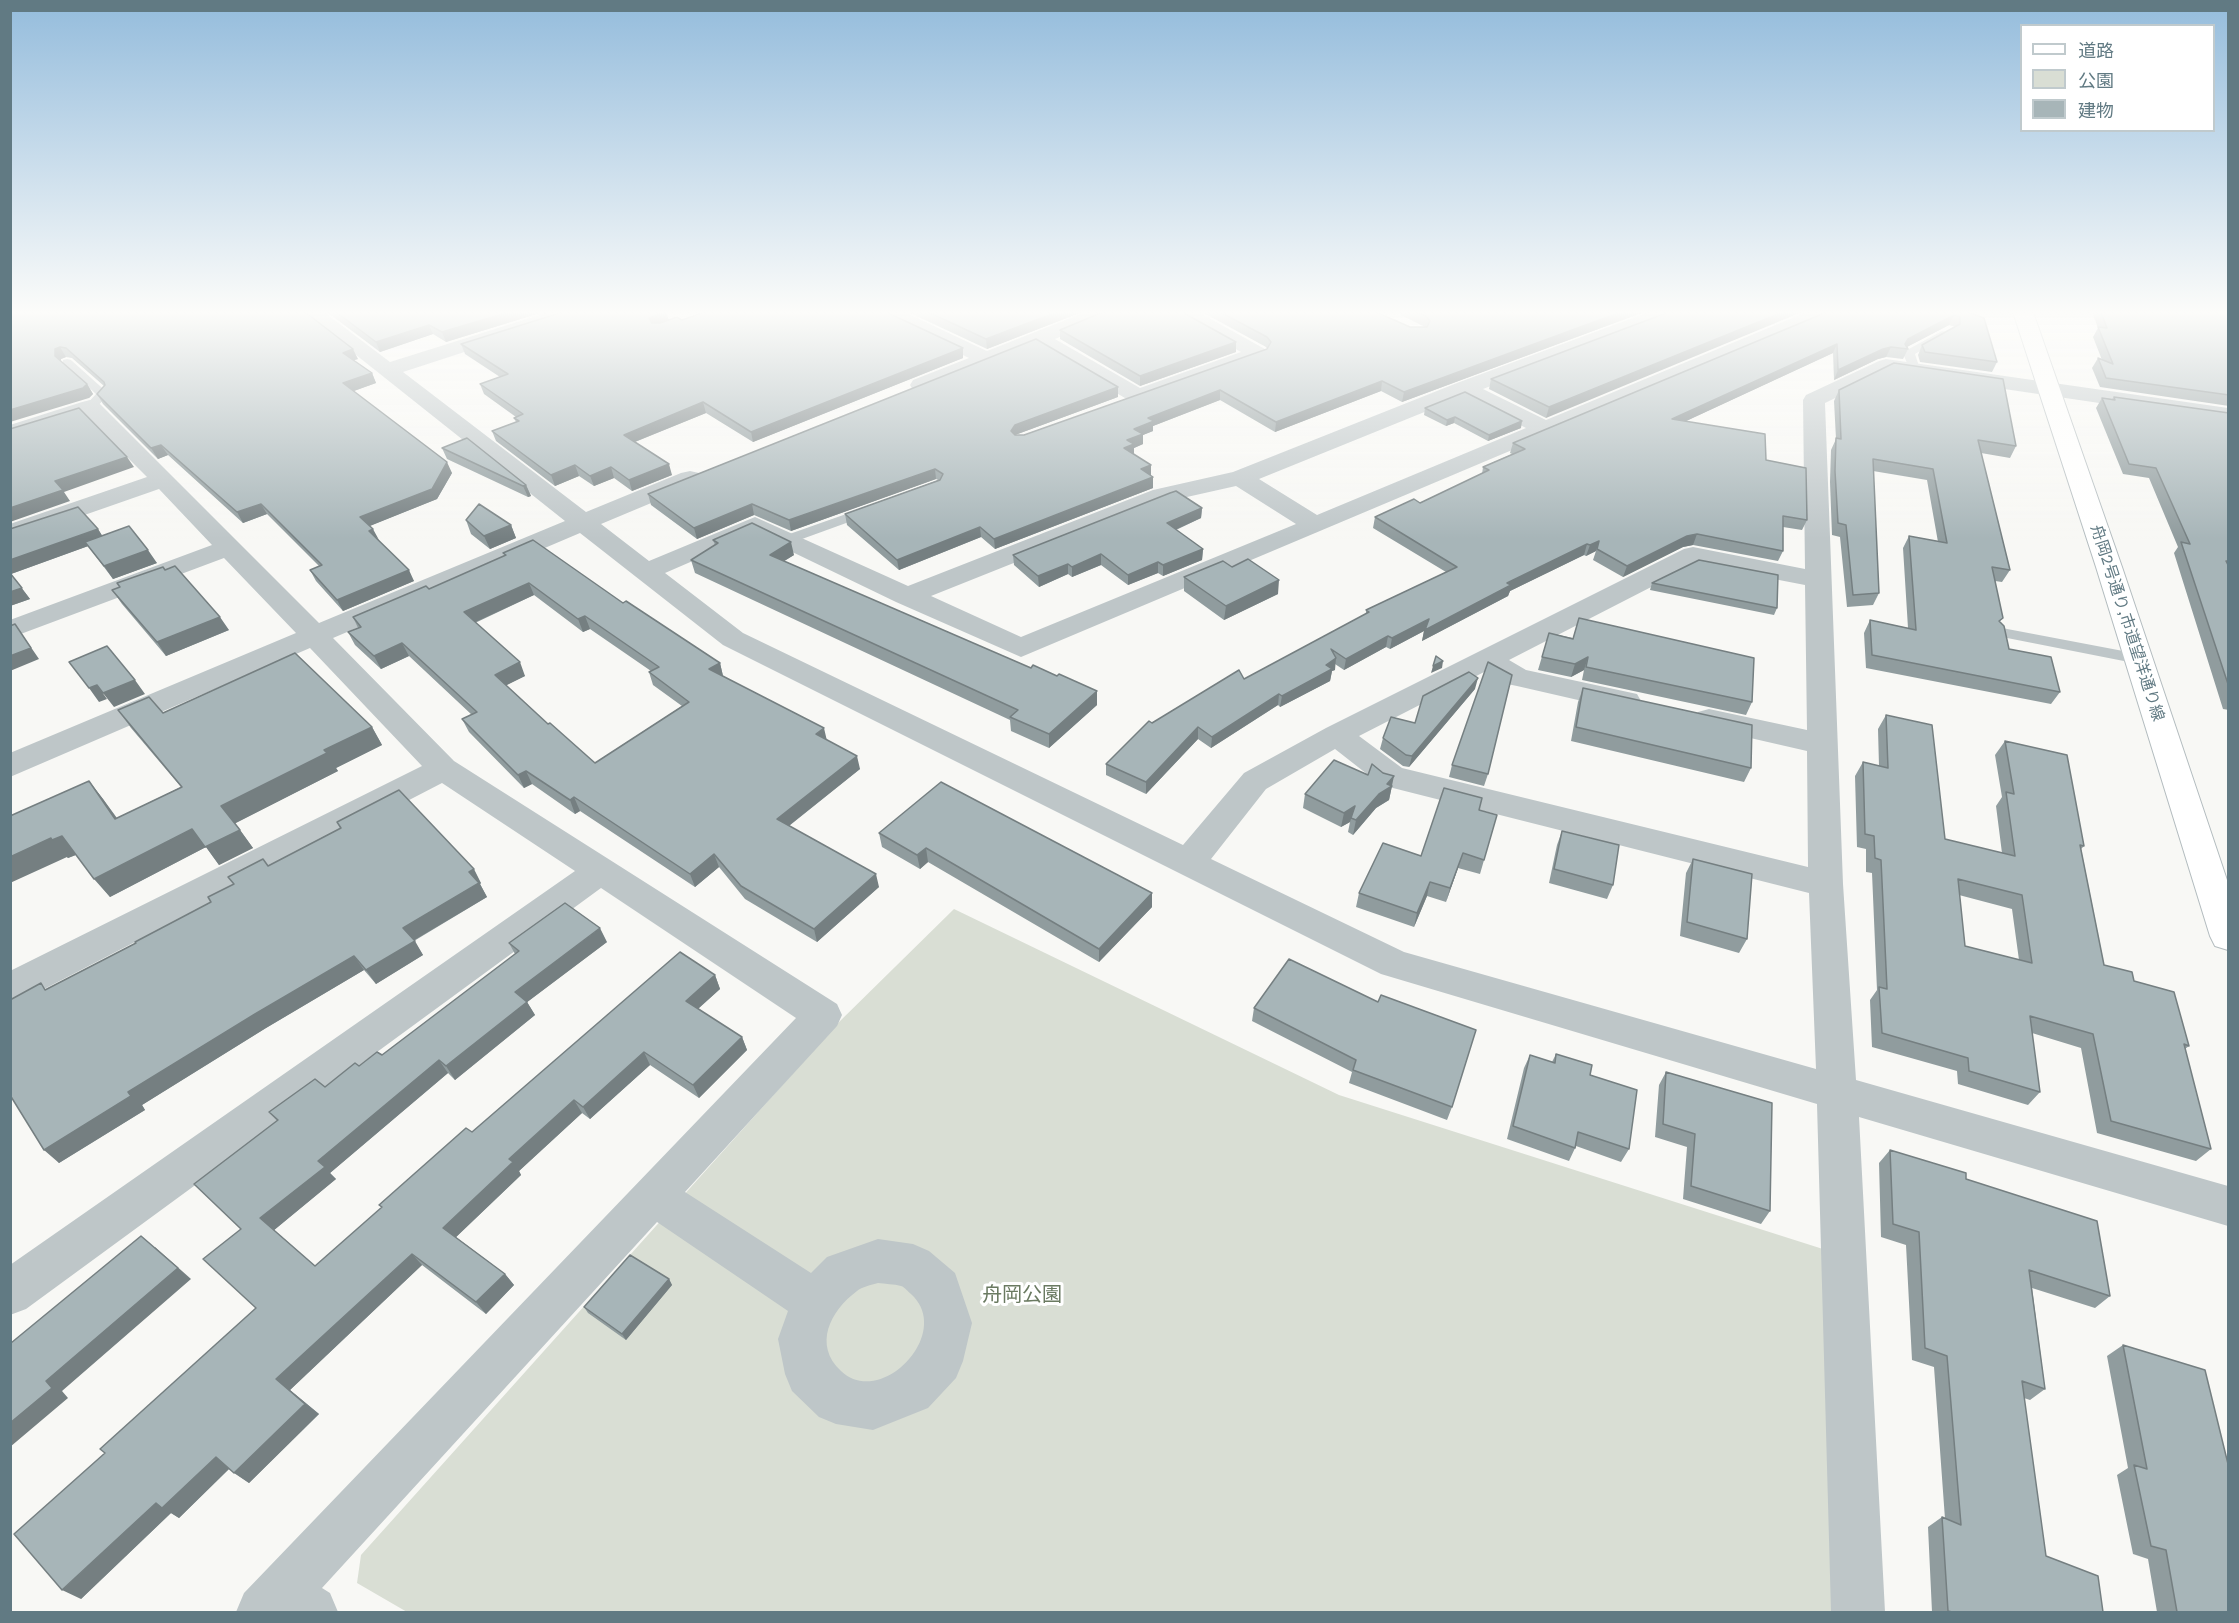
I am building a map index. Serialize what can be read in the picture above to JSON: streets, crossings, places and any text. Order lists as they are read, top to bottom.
{
  "streets": {
    "street": ["舟岡2号通り,市道望洋通り線"]
  },
  "parks": ["舟岡公園"],
  "legend": ["道路", "公園", "建物"]
}
